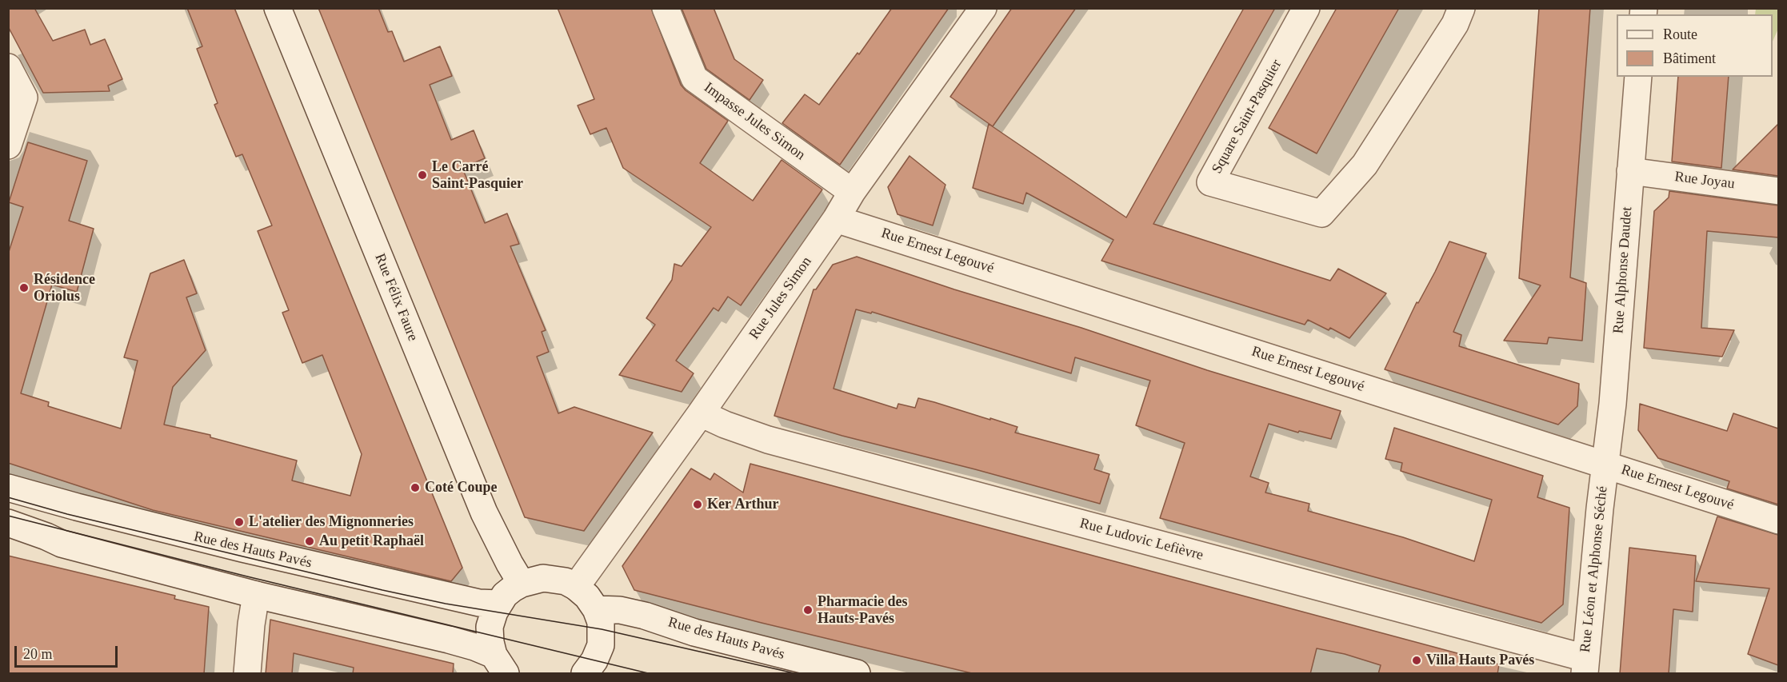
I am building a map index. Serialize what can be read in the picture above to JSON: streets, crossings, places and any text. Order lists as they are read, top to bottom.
{
  "streets": {
    "street": [
      "Square Saint-Pasquier",
      "Impasse Jules Simon",
      "Rue Joyau",
      "Rue Ernest Legouvé",
      "Rue Alphonse Daudet",
      "Rue Félix Faure",
      "Rue Jules Simon",
      "Rue Ludovic Lefièvre",
      "Rue des Hauts Pavés",
      "Rue Léon et Alphonse Séché"
    ]
  },
  "crossings": [
    ["Impasse Jules Simon", "Rue Jules Simon"],
    ["Rue Joyau", "Rue Alphonse Daudet"],
    ["Rue Ernest Legouvé", "Rue Alphonse Daudet"],
    ["Rue Ernest Legouvé", "Rue Jules Simon"],
    ["Rue Ernest Legouvé", "Rue Léon et Alphonse Séché"],
    ["Rue Alphonse Daudet", "Rue Léon et Alphonse Séché"],
    ["Rue Jules Simon", "Rue Ludovic Lefièvre"],
    ["Rue Ludovic Lefièvre", "Rue Léon et Alphonse Séché"]
  ],
  "places": [
    "Le Carré Saint-Pasquier",
    "Résidence Oriolus",
    "Coté Coupe",
    "Ker Arthur",
    "L'atelier des Mignonneries",
    "Au petit Raphaël",
    "Pharmacie des Hauts-Pavés",
    "Villa Hauts Pavés"
  ],
  "legend": ["Route", "Bâtiment"],
  "scale_bar": "20 m"
}
